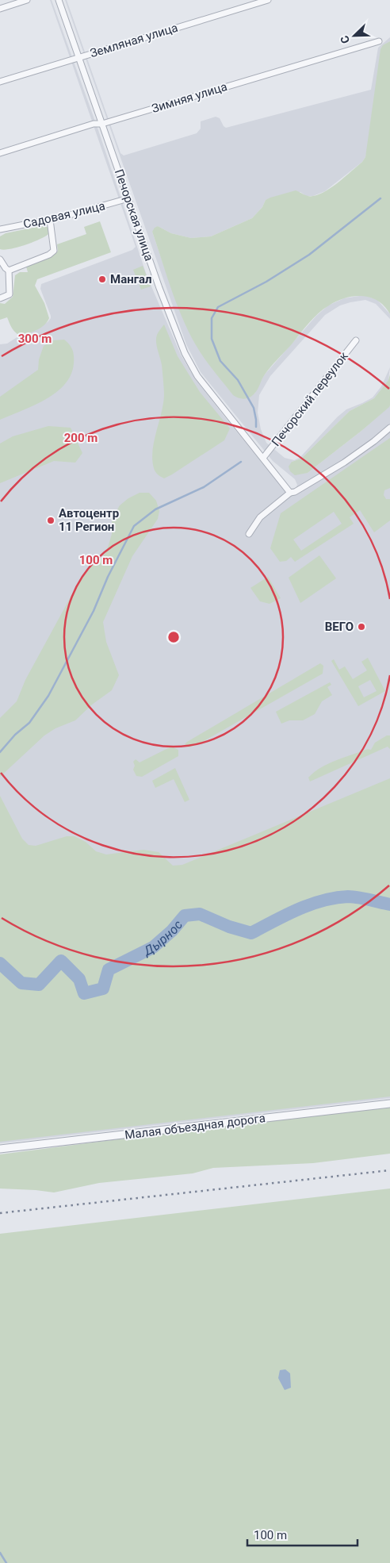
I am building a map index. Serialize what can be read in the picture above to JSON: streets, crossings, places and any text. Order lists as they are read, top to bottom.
{
  "streets": {
    "street": [
      "Земляная улица",
      "Зимняя улица",
      "Садовая улица",
      "Печорская улица",
      "Печорский переулок",
      "Малая объездная дорога"
    ]
  },
  "crossings": [
    ["Земляная улица", "Печорская улица"],
    ["Зимняя улица", "Печорская улица"],
    ["Садовая улица", "Печорская улица"],
    ["Печорская улица", "Печорский переулок"]
  ],
  "water": ["Дырнос"],
  "places": ["Мангал", "Автоцентр 11 Регион", "ВЕГО"],
  "scale_bar": "100 m",
  "north": "bottom left",
  "rings": ["300 m", "200 m", "100 m"]
}
